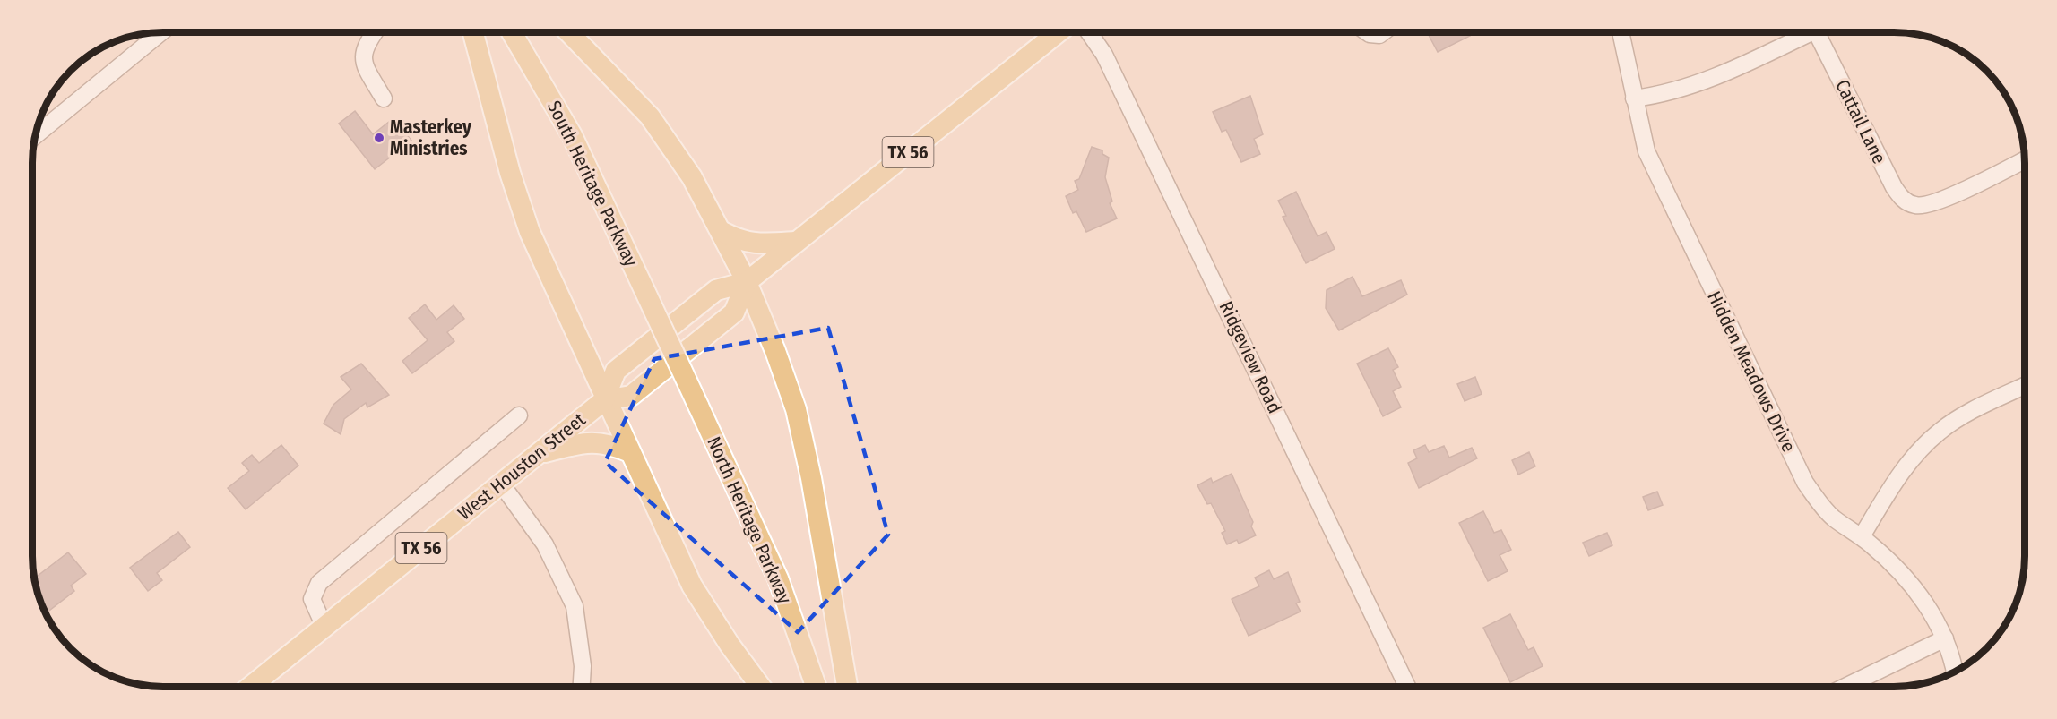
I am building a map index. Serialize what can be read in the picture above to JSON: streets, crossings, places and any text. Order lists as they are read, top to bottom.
{
  "streets": {
    "main road": [
      "TX 56",
      "South Heritage Parkway",
      "West Houston Street",
      "North Heritage Parkway"
    ],
    "street": ["Cattail Lane", "Ridgeview Road", "Hidden Meadows Drive"]
  },
  "crossings": [
    ["South Heritage Parkway", "North Heritage Parkway"]
  ],
  "places": ["Masterkey Ministries"]
}
